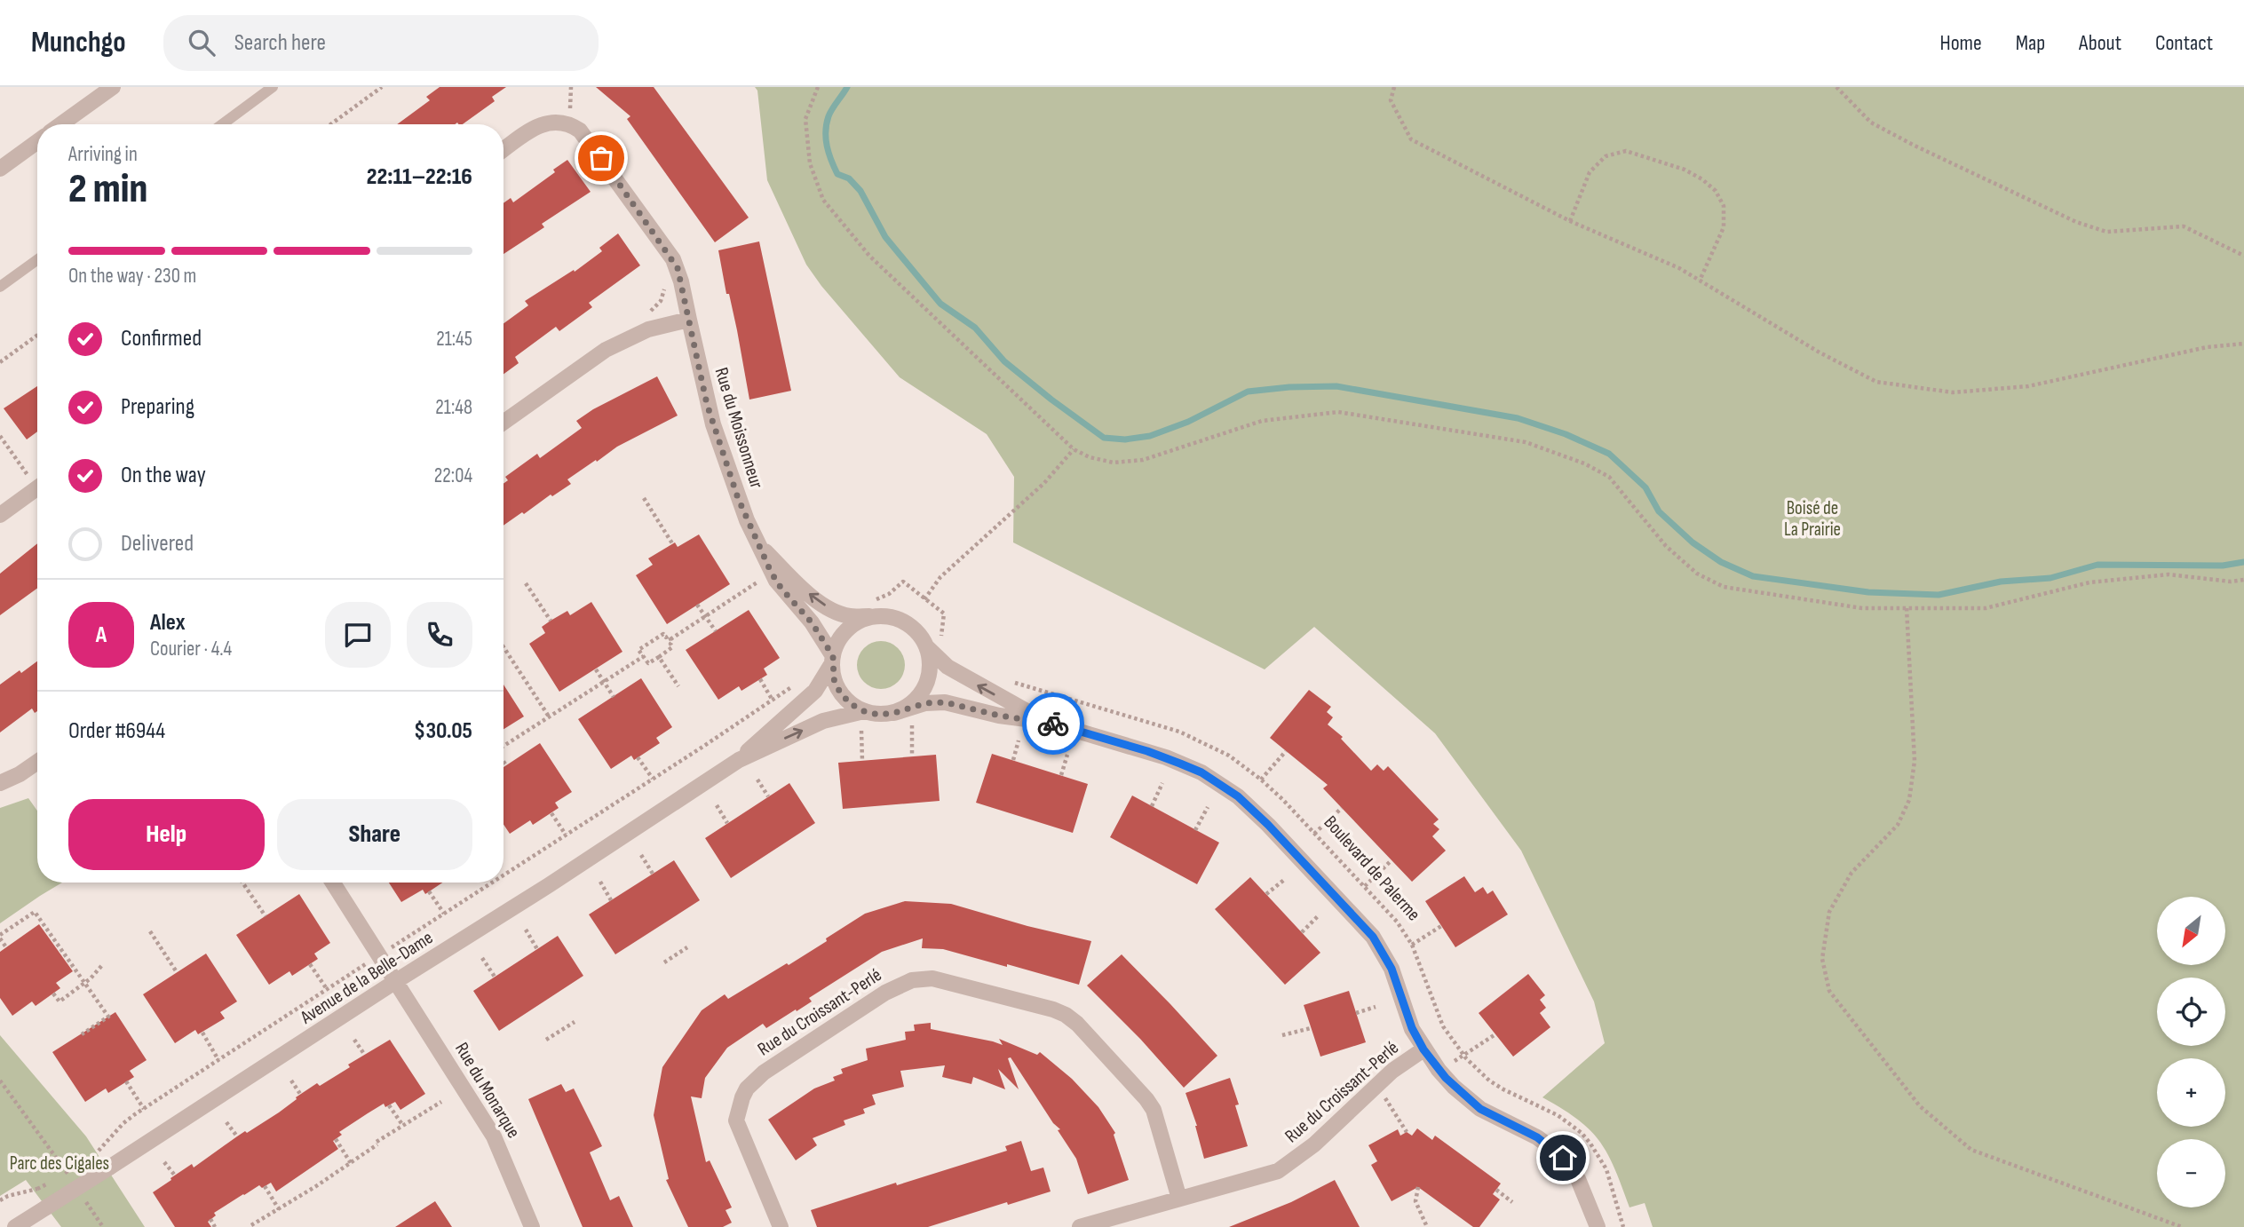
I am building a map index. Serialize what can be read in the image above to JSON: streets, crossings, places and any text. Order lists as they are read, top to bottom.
{
  "streets": {
    "street": [
      "Rue du Moissonneur",
      "Avenue de la Belle-Dame",
      "Rue du Croissant-Perlé",
      "Rue du Monarque"
    ],
    "path": ["Boulevard de Palerme"]
  },
  "crossings": [
    ["Rue du Moissonneur", "Avenue de la Belle-Dame"],
    ["Avenue de la Belle-Dame", "Rue du Monarque"]
  ],
  "parks": ["Boisé de La Prairie", "Parc des Cigales"],
  "north": "bottom left",
  "page": {
    "header": "Munchgo",
    "search": "Search here",
    "nav": [
      "Home",
      "Map",
      "About",
      "Contact"
    ],
    "heading": ["2 min", "Arriving in", "22:11–22:16"],
    "panel": [
      "Alex",
      "Courier · 4.4",
      "Order #6944",
      "$30.05"
    ],
    "bar": "On the way · 230 m",
    "list": [
      ["Confirmed", "21:45"],
      ["Preparing", "21:48"],
      ["On the way", "22:04"],
      "Delivered"
    ],
    "round": "A",
    "buttons": ["Help", "Share"],
    "map_buttons": ["+", "−"]
  }
}
